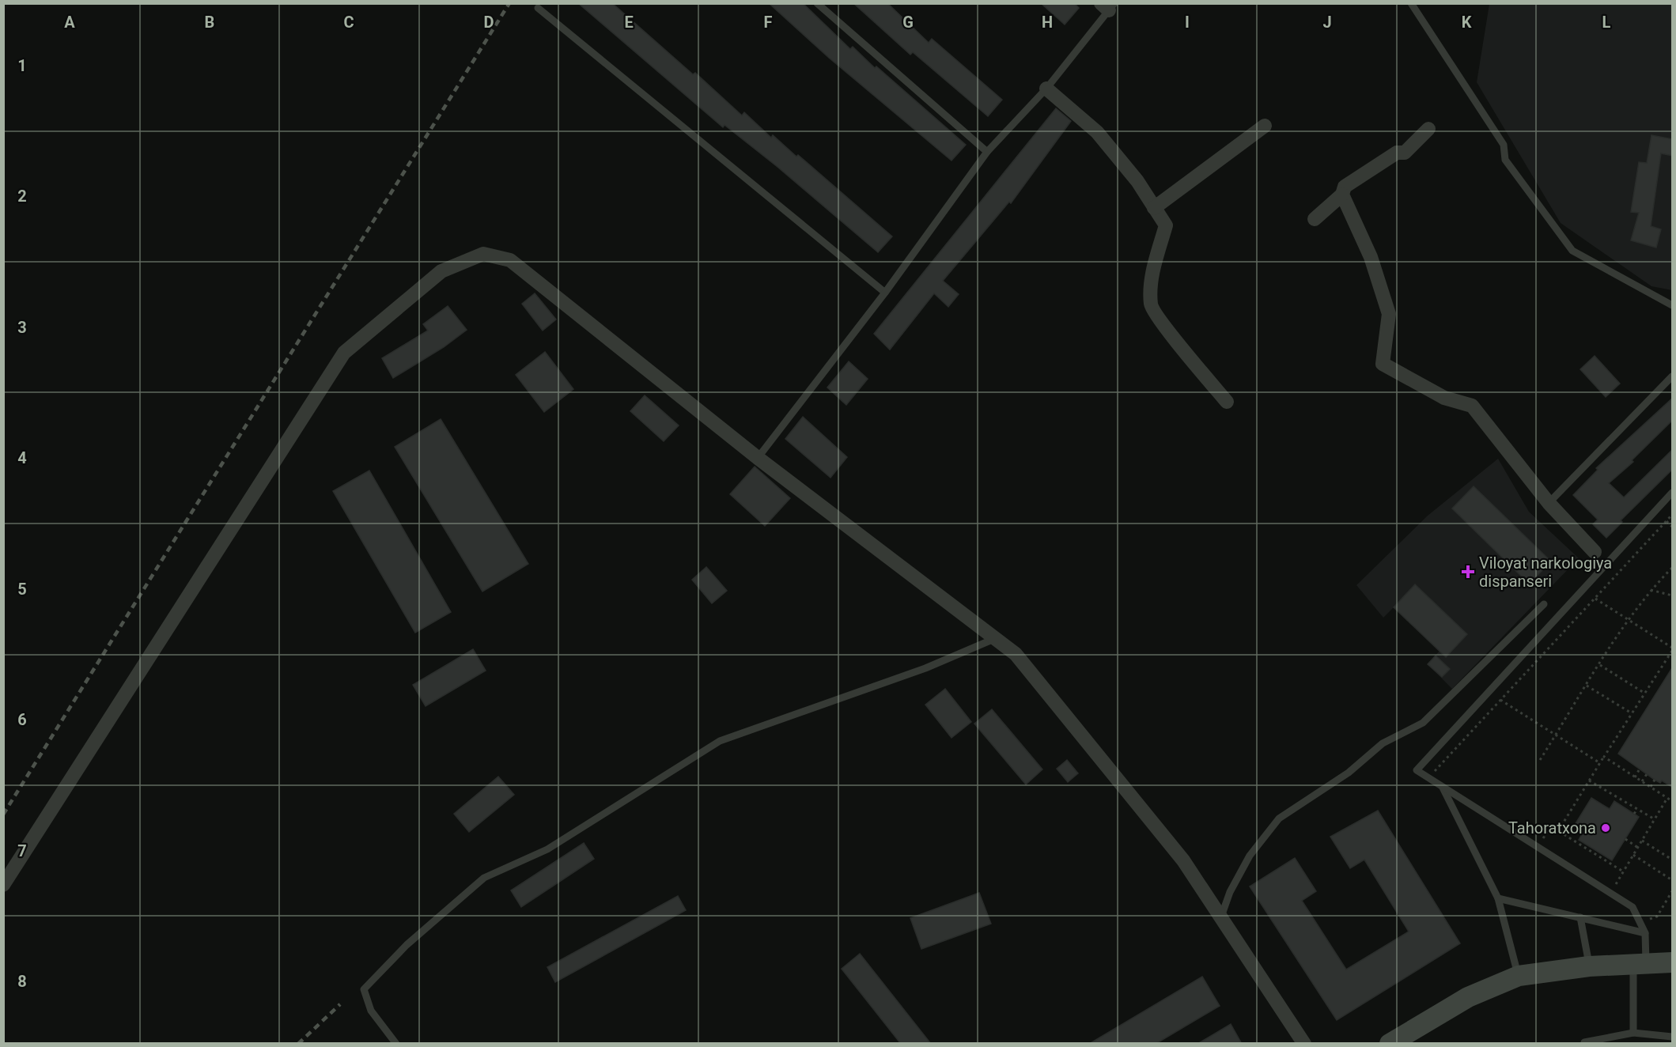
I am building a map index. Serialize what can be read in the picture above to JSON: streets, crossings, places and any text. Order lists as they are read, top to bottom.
{
  "places": {
    "health": ["Viloyat narkologiya dispanseri"],
    "other": ["Tahoratxona"]
  },
  "grid": {
    "columns": [
      "A",
      "B",
      "C",
      "D",
      "E",
      "F",
      "G",
      "H",
      "I",
      "J",
      "K",
      "L"
    ],
    "rows": [
      "1",
      "2",
      "3",
      "4",
      "5",
      "6",
      "7",
      "8"
    ]
  }
}
